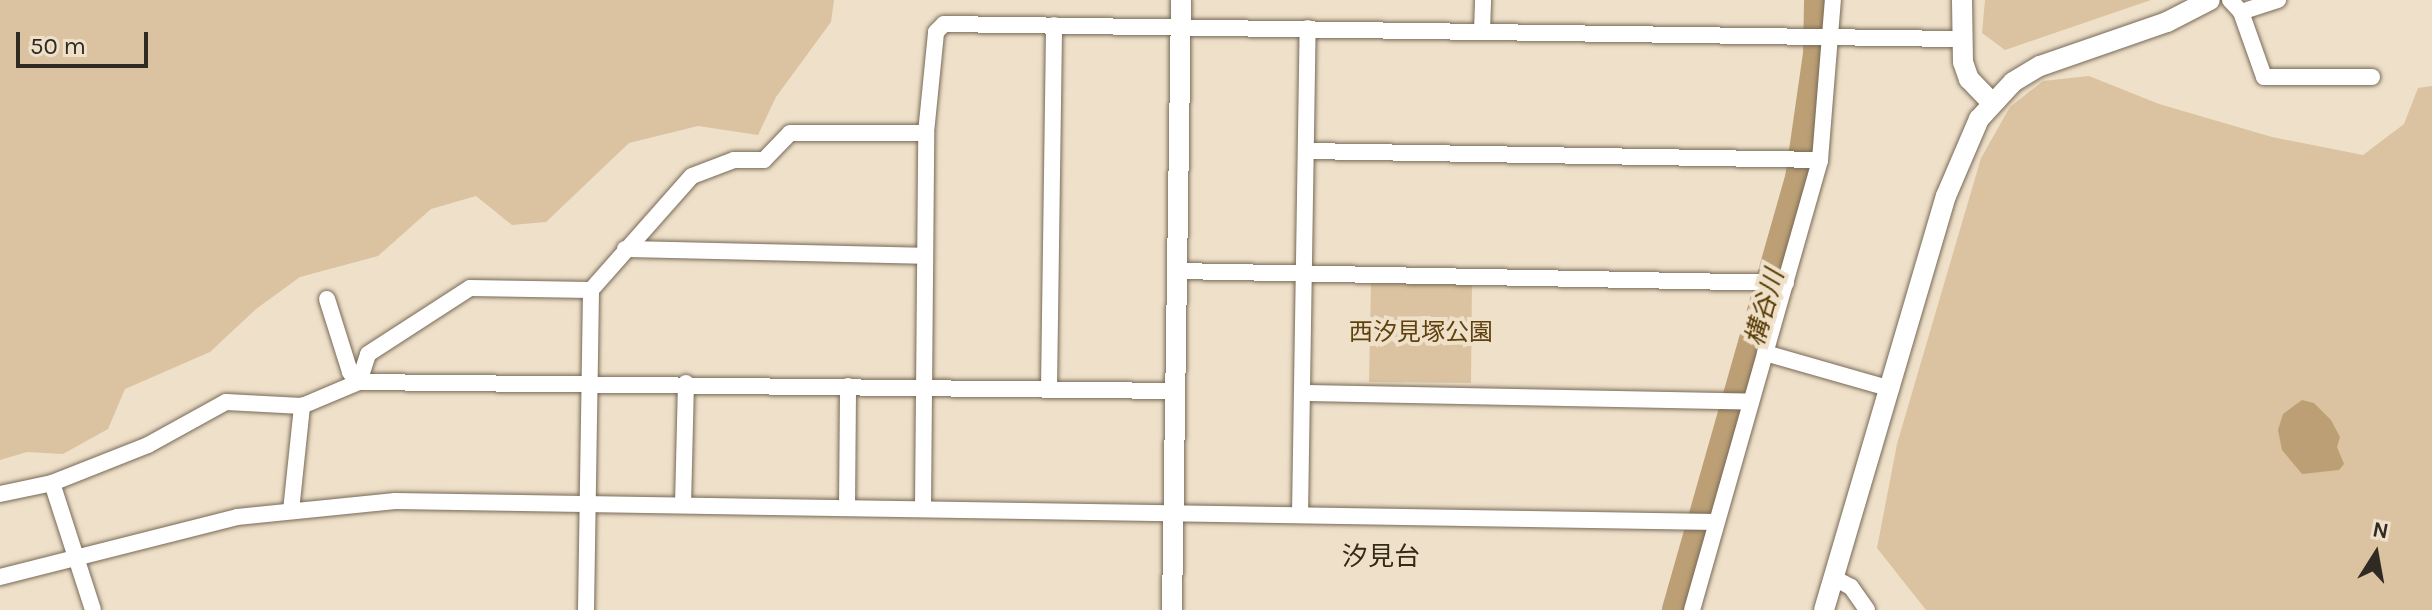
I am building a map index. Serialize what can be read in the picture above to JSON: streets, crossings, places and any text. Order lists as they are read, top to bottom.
{
  "districts": ["汐見台"],
  "water": ["構谷川"],
  "parks": ["西汐見塚公園"],
  "scale_bar": "50 m",
  "north": "top"
}
